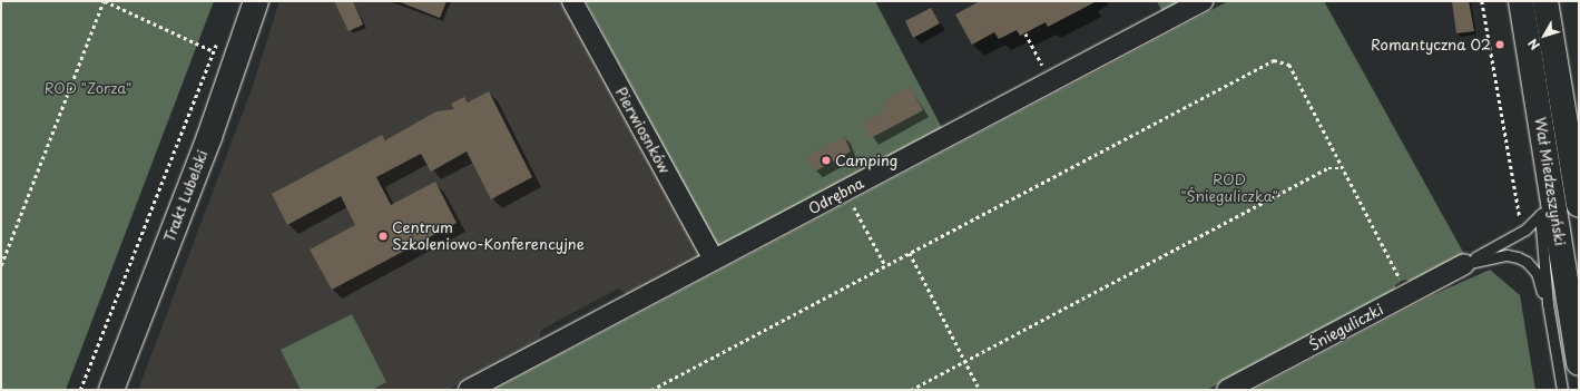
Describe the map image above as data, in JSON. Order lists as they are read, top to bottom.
{
  "streets": {
    "main road": ["Wał Miedzeszyński", "Trakt Lubelski"],
    "street": ["Pierwiosnków", "Odrębna", "Śnieguliczki"]
  },
  "crossings": [
    ["Pierwiosnków", "Odrębna"]
  ],
  "parks": ["ROD \"Zorza\"", "ROD \"Śnieguliczka\""],
  "places": ["Romantyczna 02", "Camping", "Centrum Szkoleniowo-Konferencyjne"],
  "north": "bottom left"
}
